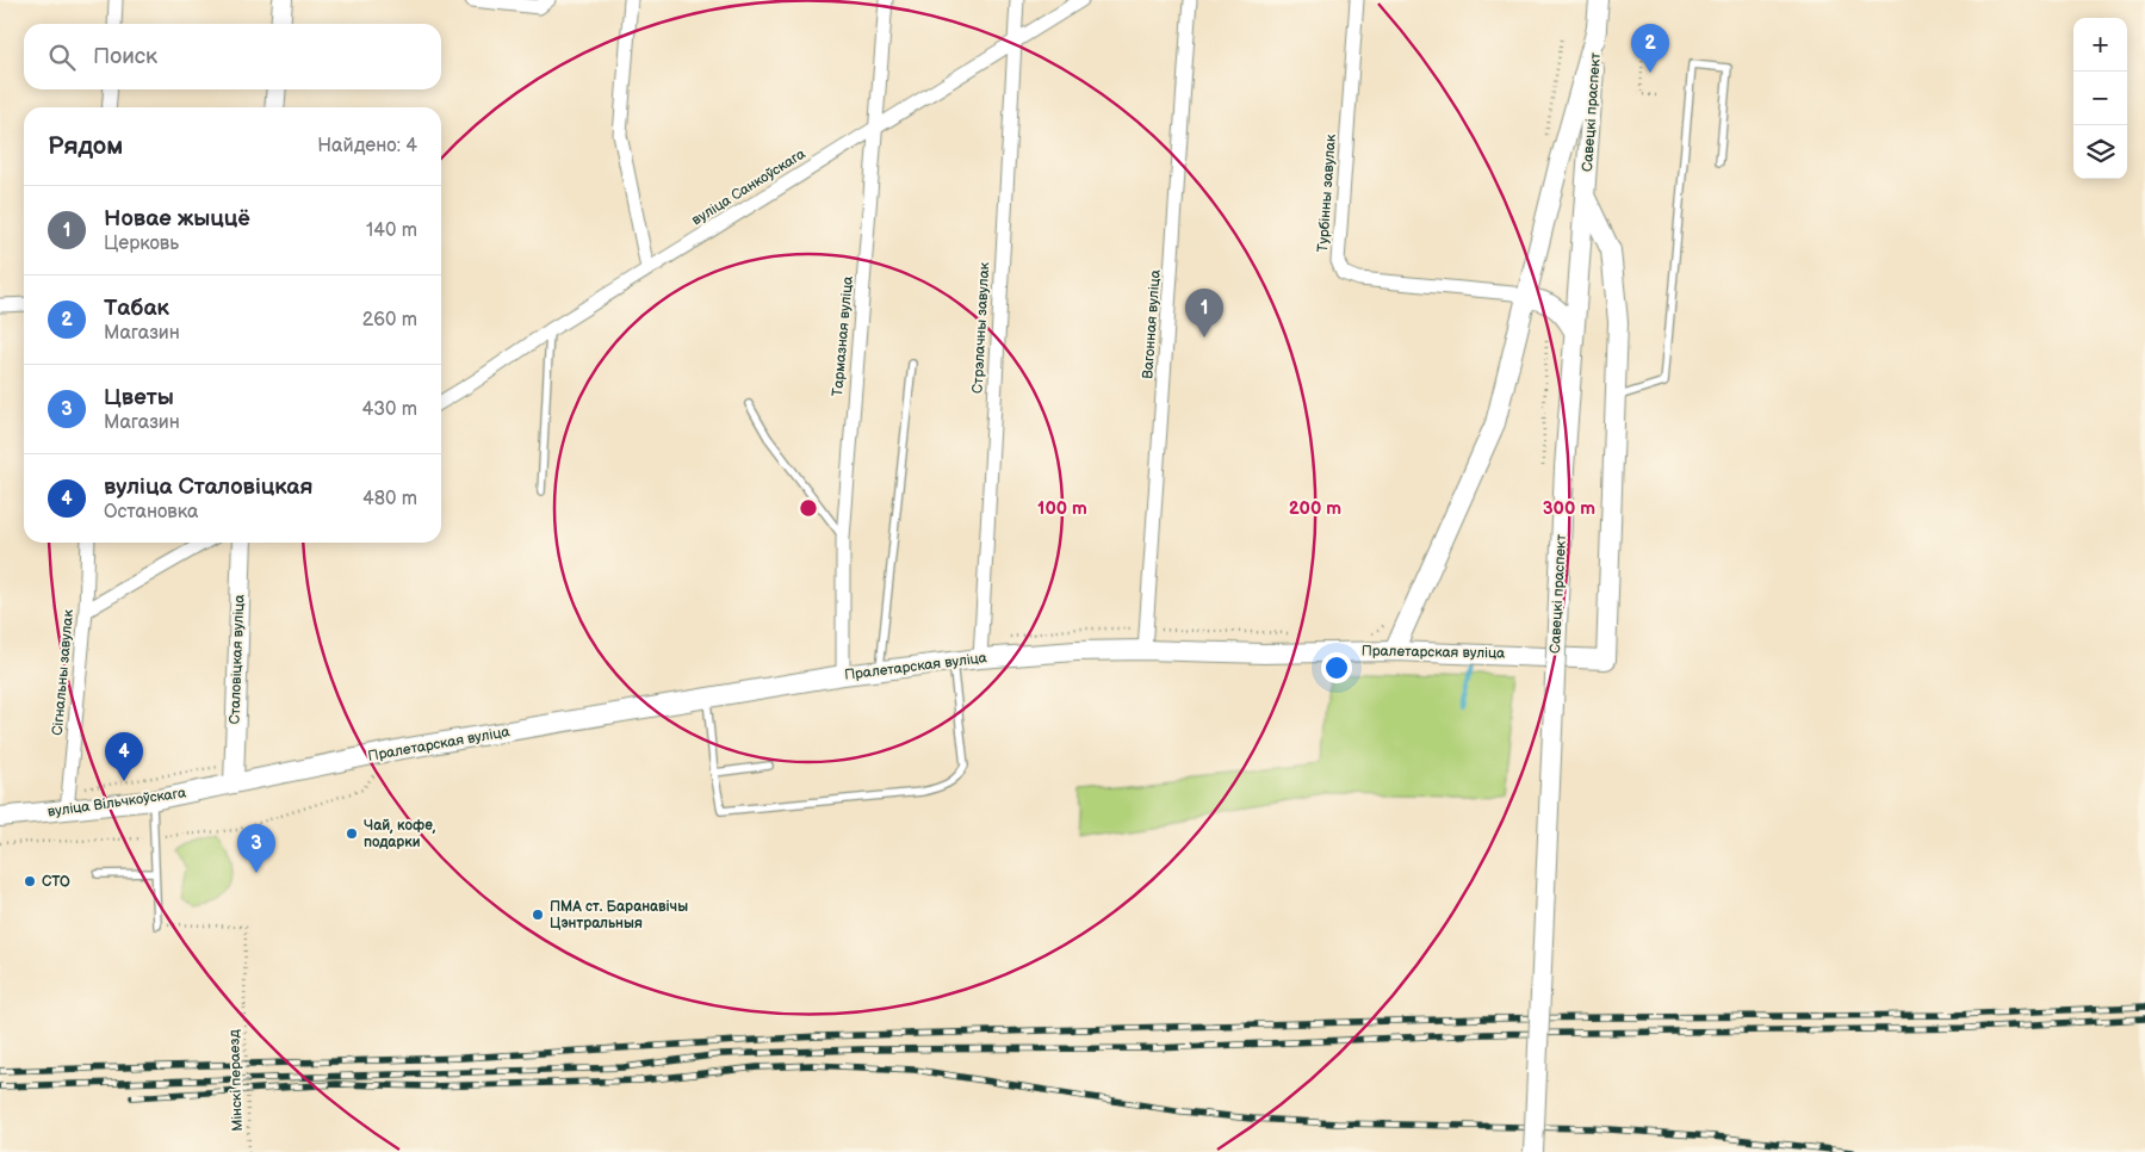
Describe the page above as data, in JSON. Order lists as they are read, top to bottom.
{
  "streets": {
    "main road": [
      "Савецкі праспект",
      "Пралетарская вуліца",
      "Сталовіцкая вуліца",
      "вуліца Вільчкоўскага"
    ],
    "street": [
      "вуліца Санкоўскага",
      "Турбінны завулак",
      "Вагонная вуліца",
      "Стрэлачны завулак",
      "Тармазная вуліца",
      "Сігнальны завулак"
    ],
    "path": ["Мінскі пераезд"]
  },
  "crossings": [
    ["вуліца Санкоўскага", "Стрэлачны завулак"],
    ["вуліца Санкоўскага", "Тармазная вуліца"],
    ["Вагонная вуліца", "Пралетарская вуліца"],
    ["Стрэлачны завулак", "Пралетарская вуліца"],
    ["Тармазная вуліца", "Пралетарская вуліца"],
    ["Пралетарская вуліца", "Сталовіцкая вуліца"],
    ["Пралетарская вуліца", "вуліца Вільчкоўскага"],
    ["Сталовіцкая вуліца", "вуліца Вільчкоўскага"],
    ["Сігнальны завулак", "вуліца Вільчкоўскага"]
  ],
  "places": ["Чай, кофе, подарки", "СТО", "ПМА ст. Баранавічы Цэнтральныя"],
  "page": {
    "map_buttons": ["+", "−"],
    "pins": [
      "2",
      "1",
      "4",
      "3"
    ],
    "search": "Поиск",
    "heading": ["Рядом", "Найдено: 4"],
    "list": [
      {
        "mark": "1",
        "name": "Новае жыццё",
        "note": "Церковь",
        "value": "140 m"
      },
      {
        "mark": "2",
        "name": "Табак",
        "note": "Магазин",
        "value": "260 m"
      },
      {
        "mark": "3",
        "name": "Цветы",
        "note": "Магазин",
        "value": "430 m"
      },
      {
        "mark": "4",
        "name": "вуліца Сталовіцкая",
        "note": "Остановка",
        "value": "480 m"
      }
    ]
  },
  "rings": ["100 m", "200 m", "300 m"]
}
